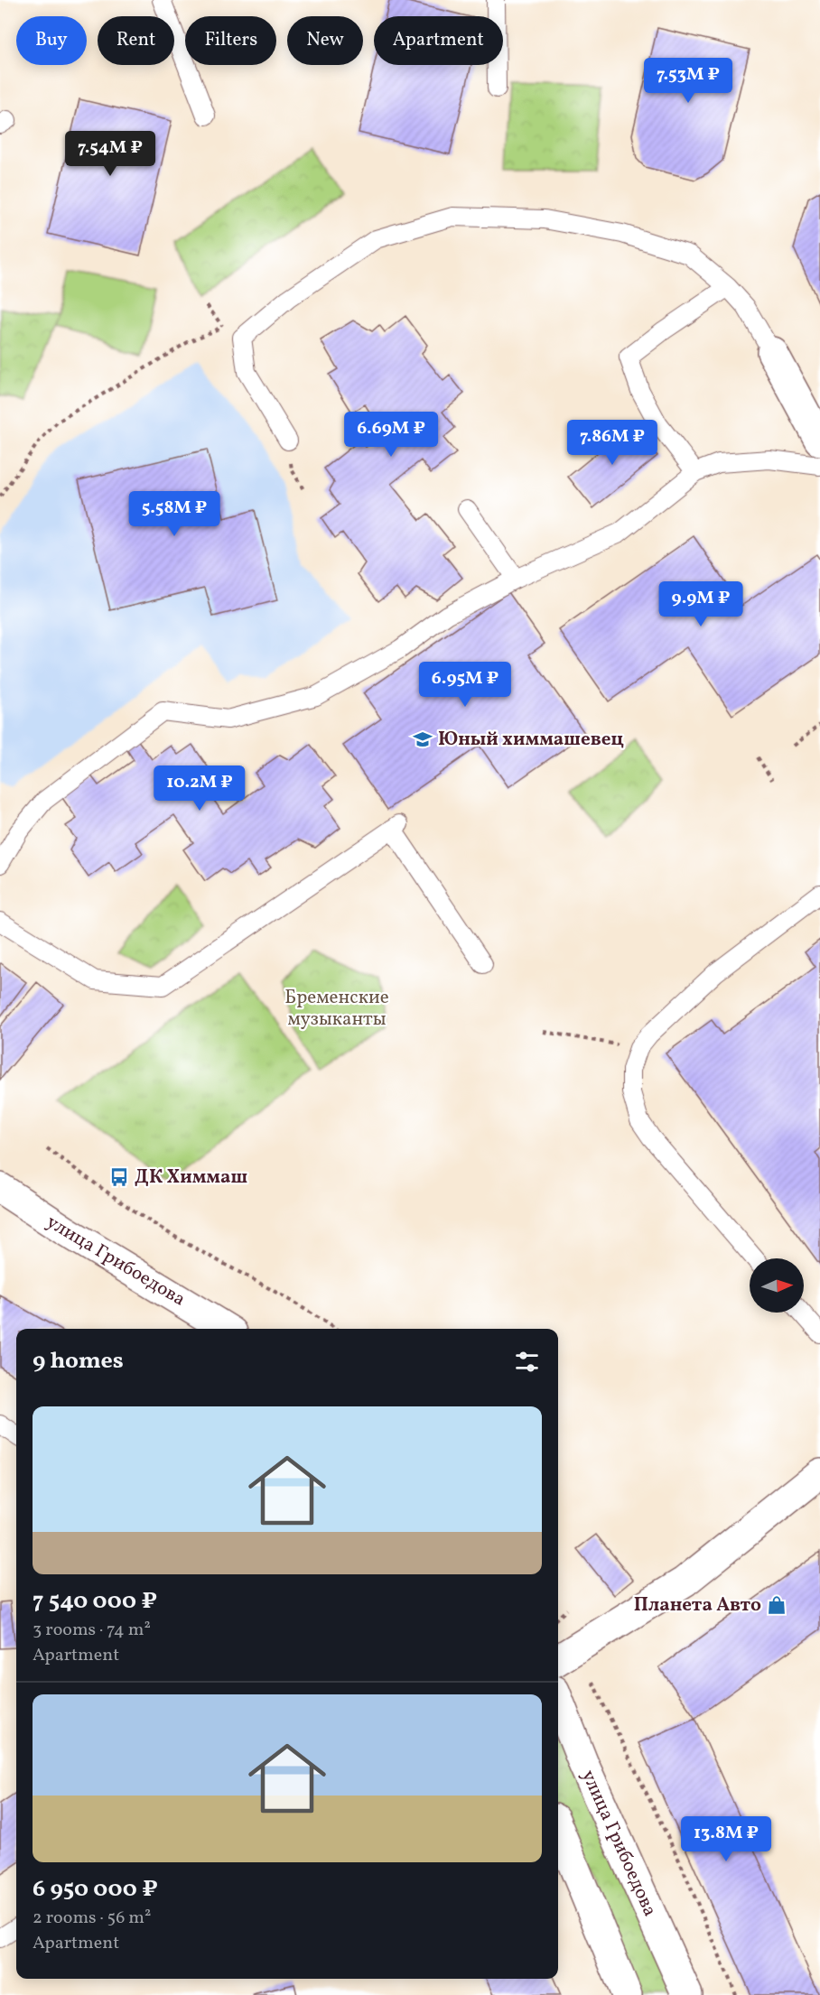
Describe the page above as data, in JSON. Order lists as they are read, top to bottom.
{
  "streets": {
    "main road": ["улица Грибоедова"]
  },
  "parks": ["Бременские музыканты"],
  "places": {
    "school or university": ["Юный химмашевец"],
    "bus stop": ["ДК Химмаш"],
    "shop": ["Планета Авто"]
  },
  "north": "right",
  "page": {
    "chip": [
      "Buy",
      "Rent",
      "Filters",
      "New",
      "Apartment"
    ],
    "price": [
      "7.53M ₽",
      "7.54M ₽",
      "6.69M ₽",
      "7.86M ₽",
      "5.58M ₽",
      "9.9M ₽",
      "6.95M ₽",
      "10.2M ₽",
      "13.8M ₽"
    ],
    "heading": "9 homes",
    "list": [
      {
        "name": "7 540 000 ₽",
        "note": "3 rooms · 74 m² · Apartment"
      },
      {
        "name": "6 950 000 ₽",
        "note": "2 rooms · 56 m² · Apartment"
      }
    ]
  }
}
